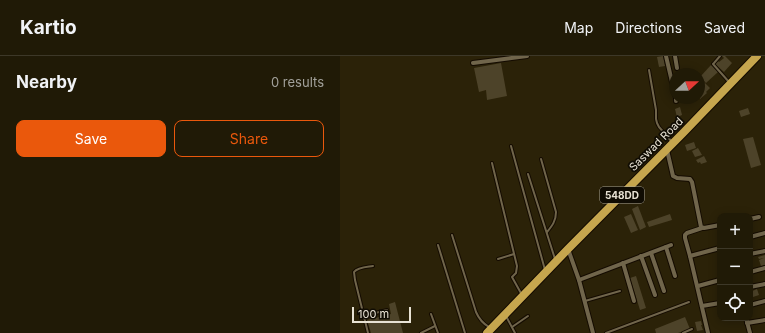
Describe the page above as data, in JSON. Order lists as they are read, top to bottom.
{
  "streets": {
    "highway": ["Saswad Road", "548DD"]
  },
  "scale_bar": "100 m",
  "north": "right",
  "page": {
    "header": "Kartio",
    "nav": ["Map", "Directions", "Saved"],
    "heading": ["Nearby", "0 results"],
    "buttons": ["Save", "Share"],
    "map_buttons": ["+", "−"],
    "scale": "100 m"
  }
}
